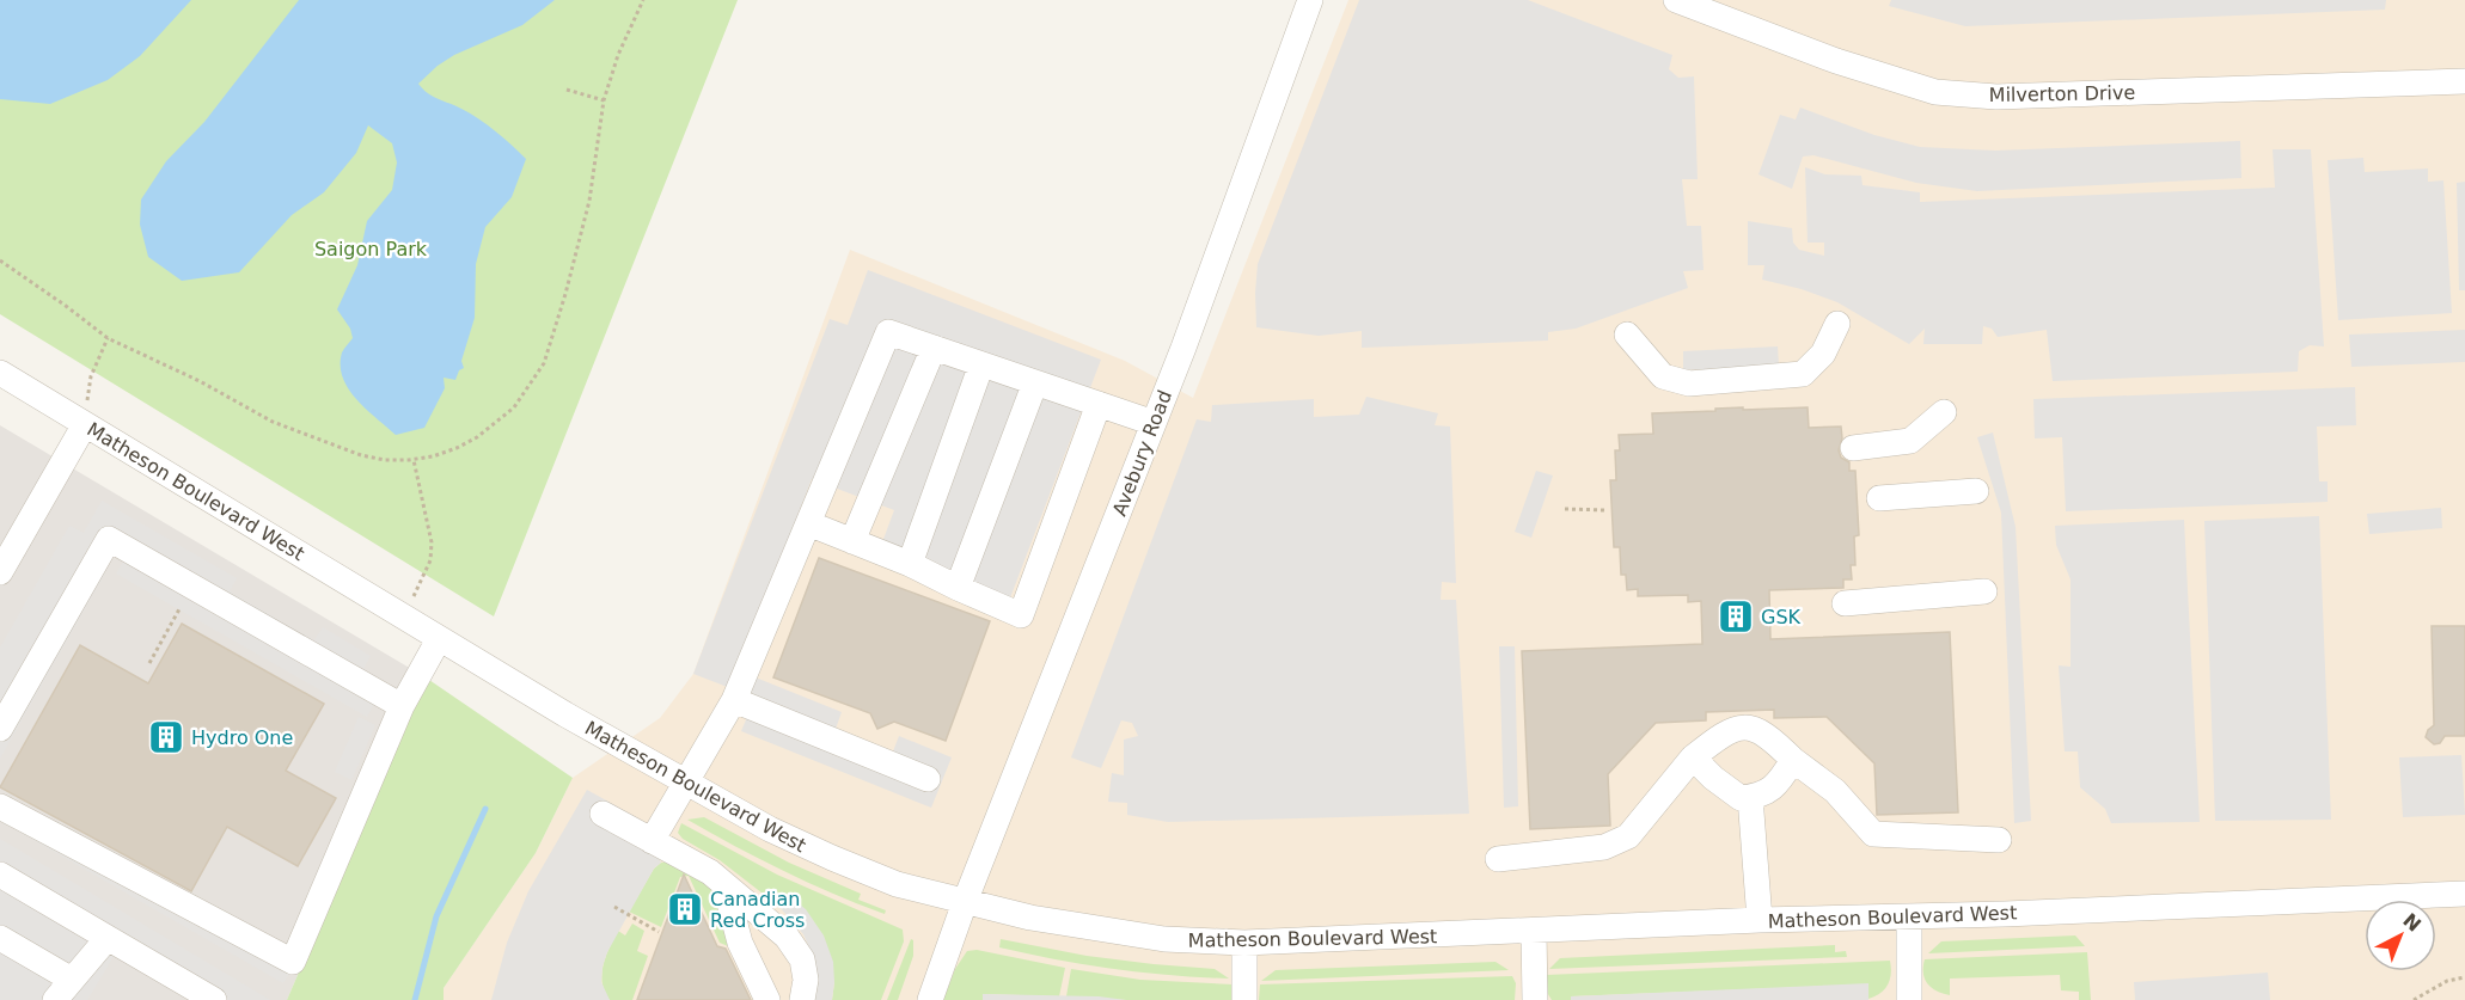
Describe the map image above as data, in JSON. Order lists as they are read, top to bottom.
{
  "streets": {
    "street": ["Milverton Drive", "Avebury Road", "Matheson Boulevard West"]
  },
  "crossings": [
    ["Avebury Road", "Matheson Boulevard West"]
  ],
  "parks": ["Saigon Park"],
  "places": {
    "building": ["GSK", "Hydro One", "Canadian Red Cross"]
  },
  "north": "top right"
}
